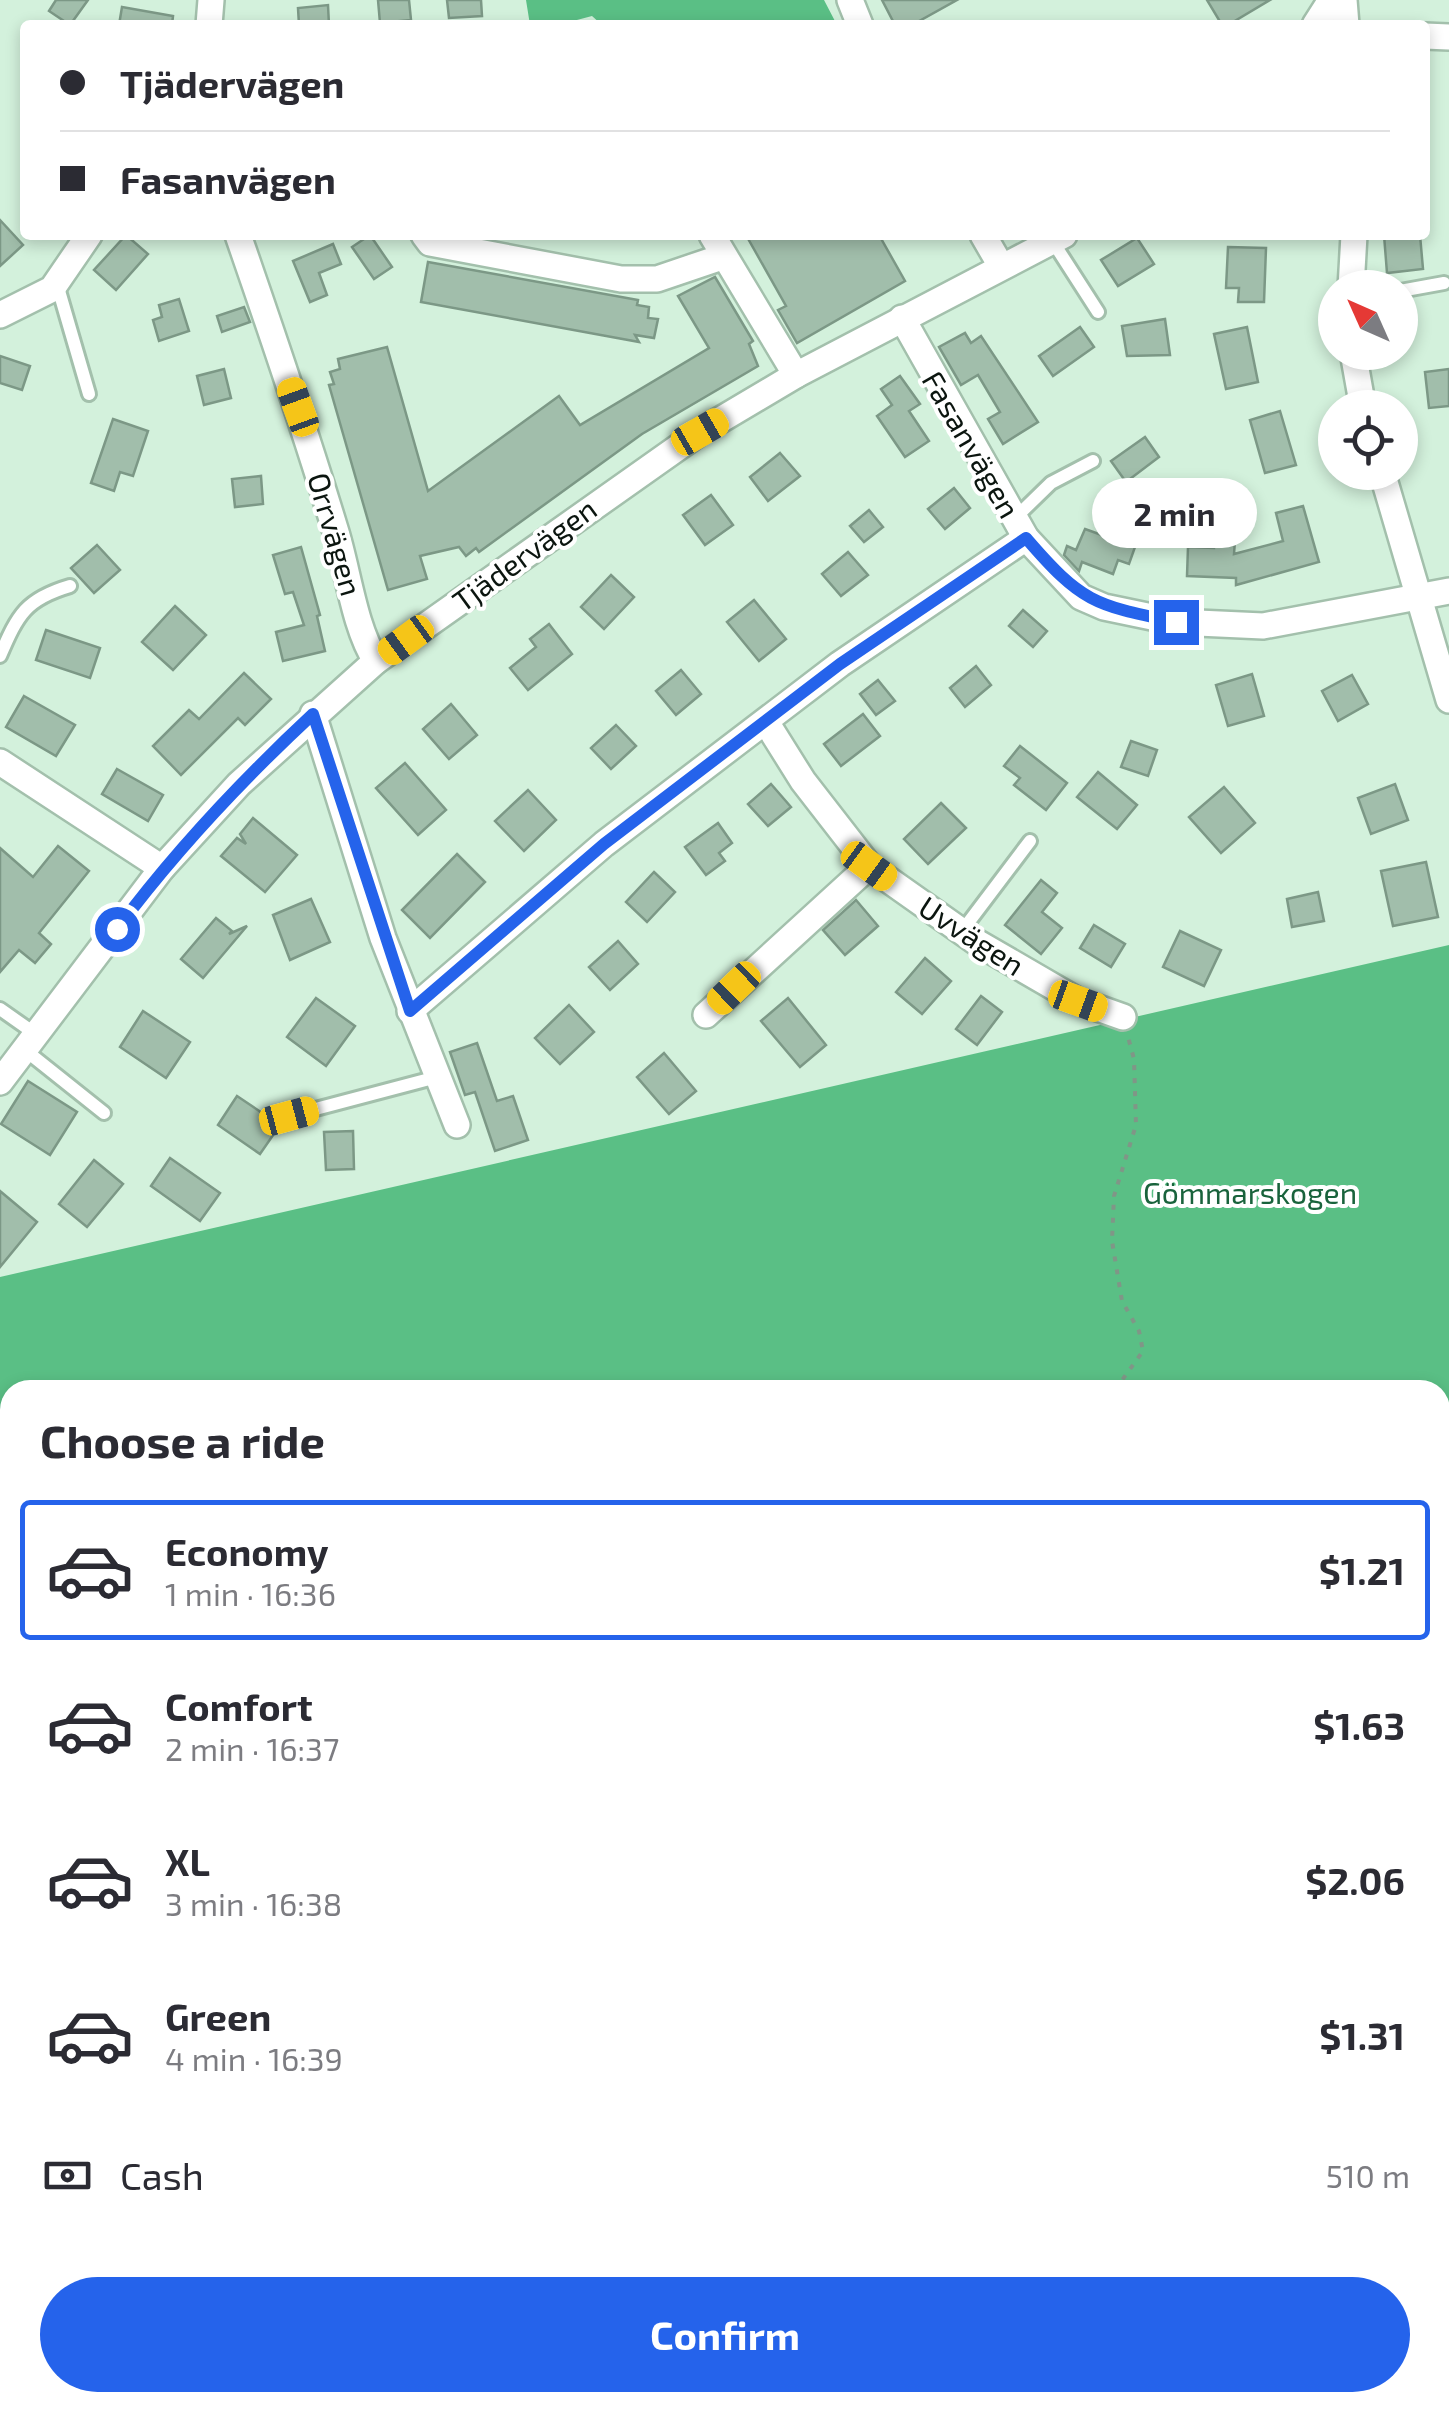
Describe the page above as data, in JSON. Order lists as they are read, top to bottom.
{
  "streets": {
    "street": [
      "Fasanvägen",
      "Orrvägen",
      "Tjädervägen",
      "Uvvägen"
    ]
  },
  "crossings": [
    ["Fasanvägen", "Tjädervägen"],
    ["Orrvägen", "Tjädervägen"]
  ],
  "parks": ["Gömmarskogen"],
  "north": "top left",
  "page": {
    "banner": ["Tjädervägen", "Fasanvägen"],
    "bubble": "2 min",
    "heading": "Choose a ride",
    "list": [
      {
        "name": "Economy",
        "note": "1 min · 16:36",
        "value": "$1.21"
      },
      {
        "name": "Comfort",
        "note": "2 min · 16:37",
        "value": "$1.63"
      },
      {
        "name": "XL",
        "note": "3 min · 16:38",
        "value": "$2.06"
      },
      {
        "name": "Green",
        "note": "4 min · 16:39",
        "value": "$1.31"
      }
    ],
    "pay": ["Cash", "510 m"],
    "buttons": "Confirm"
  }
}
